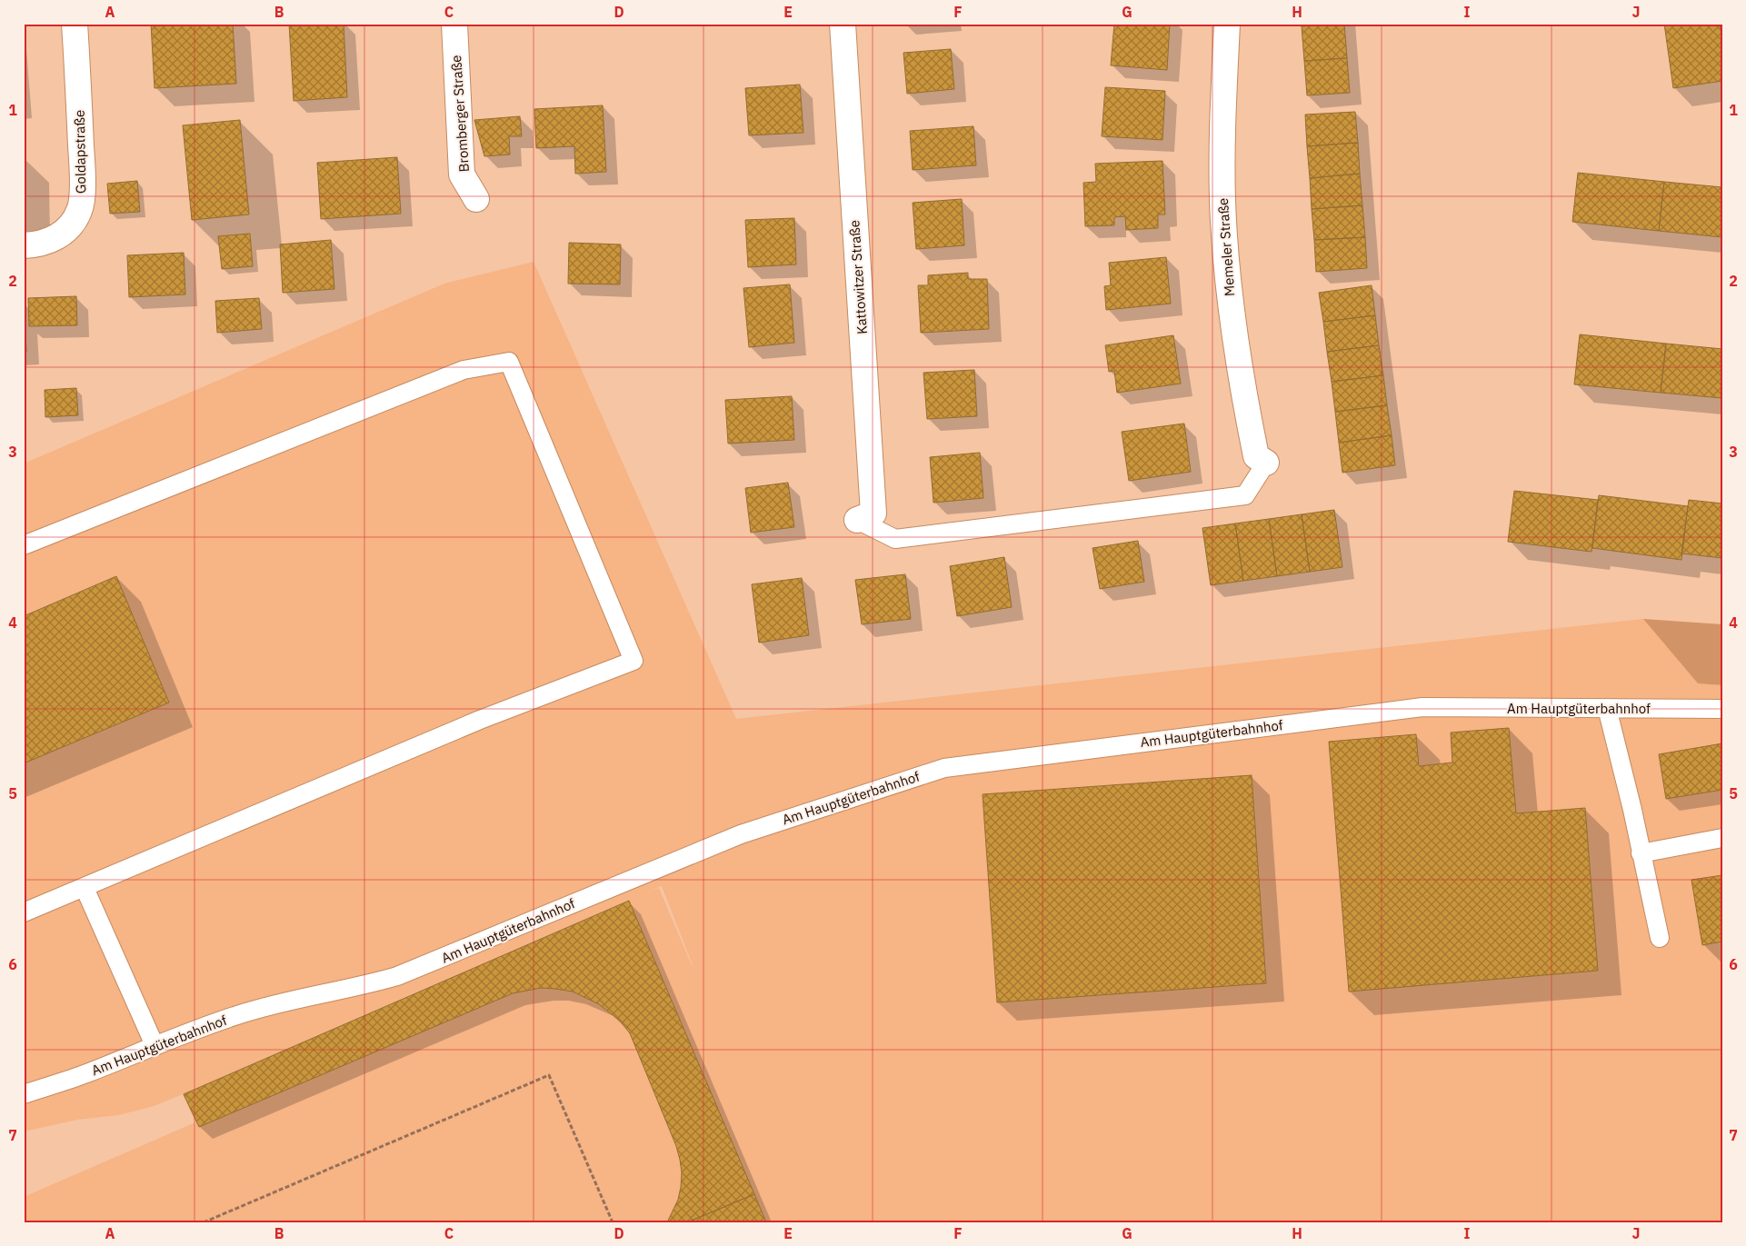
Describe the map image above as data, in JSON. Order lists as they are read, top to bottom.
{
  "streets": {
    "street": [
      "Bromberger Straße",
      "Goldapstraße",
      "Memeler Straße",
      "Kattowitzer Straße"
    ],
    "lane": ["Am Hauptgüterbahnhof"]
  },
  "grid": {
    "columns": [
      "A",
      "B",
      "C",
      "D",
      "E",
      "F",
      "G",
      "H",
      "I",
      "J"
    ],
    "rows": [
      "1",
      "2",
      "3",
      "4",
      "5",
      "6",
      "7"
    ]
  }
}
